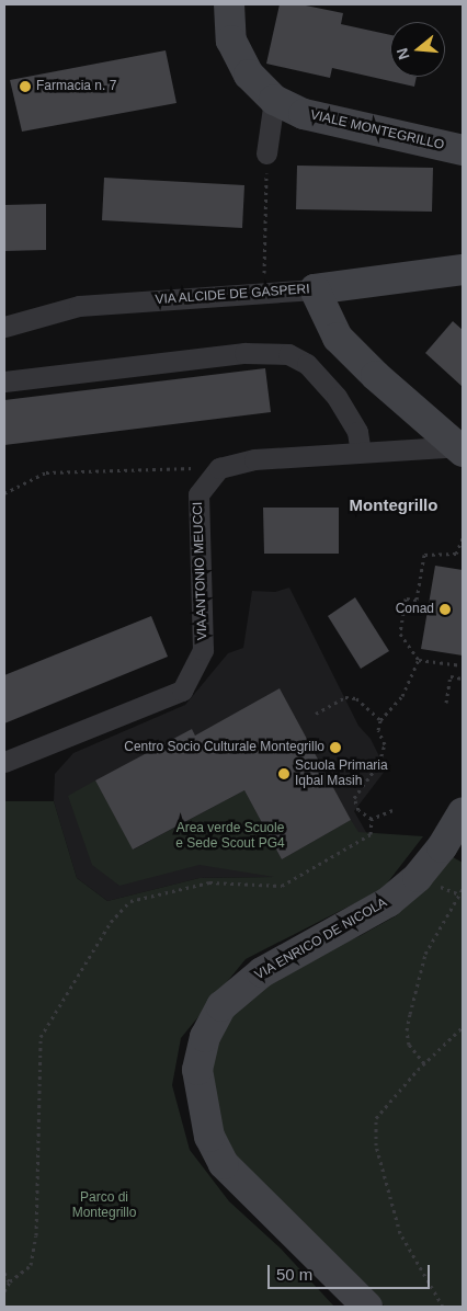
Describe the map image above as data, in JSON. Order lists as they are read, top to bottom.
{
  "streets": {
    "street": [
      "VIALE MONTEGRILLO",
      "VIA ALCIDE DE GASPERI",
      "VIA ANTONIO MEUCCI",
      "VIA ENRICO DE NICOLA"
    ]
  },
  "districts": ["Montegrillo"],
  "parks": ["Area verde Scuole e Sede Scout PG4", "Parco di Montegrillo"],
  "places": [
    "Farmacia n. 7",
    "Conad",
    "Centro Socio Culturale Montegrillo",
    "Scuola Primaria Iqbal Masih"
  ],
  "scale_bar": "50 m",
  "north": "left"
}
